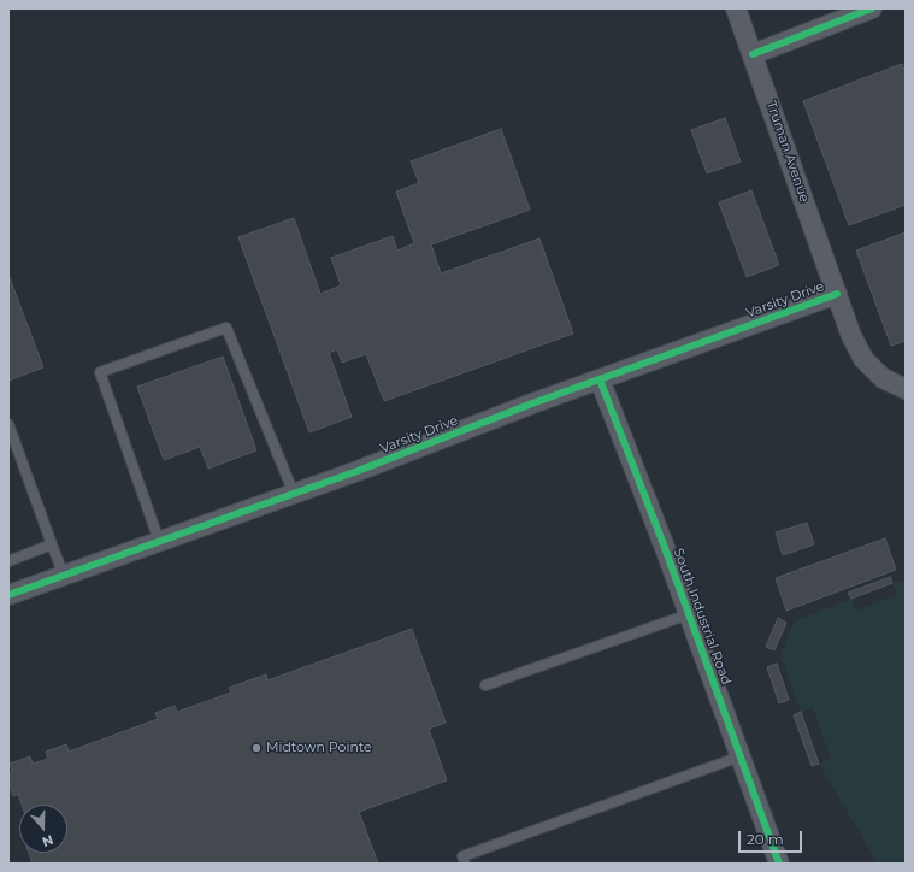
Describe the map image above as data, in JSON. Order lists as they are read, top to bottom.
{
  "streets": {
    "street": ["Truman Avenue", "Varsity Drive", "South Industrial Road"]
  },
  "crossings": [
    ["Truman Avenue", "Varsity Drive"],
    ["Varsity Drive", "South Industrial Road"]
  ],
  "places": ["Midtown Pointe"],
  "scale_bar": "20 m",
  "north": "bottom"
}
